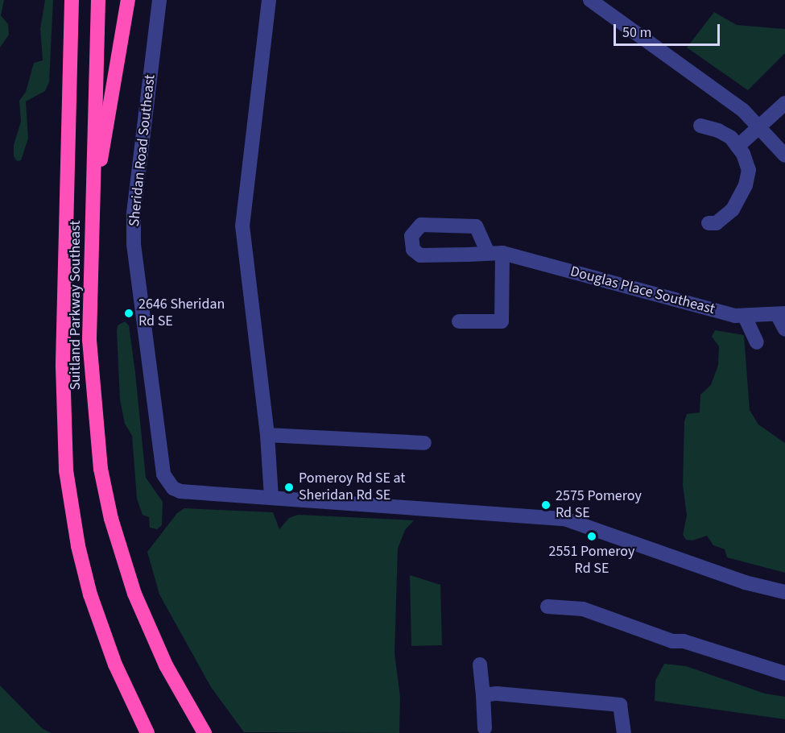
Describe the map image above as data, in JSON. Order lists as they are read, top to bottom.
{
  "streets": {
    "highway": ["Suitland Parkway Southeast"],
    "street": ["Sheridan Road Southeast", "Douglas Place Southeast"]
  },
  "places": [
    "2646 Sheridan Rd SE",
    "Pomeroy Rd SE at Sheridan Rd SE",
    "2575 Pomeroy Rd SE",
    "2551 Pomeroy Rd SE"
  ],
  "scale_bar": "50 m"
}
